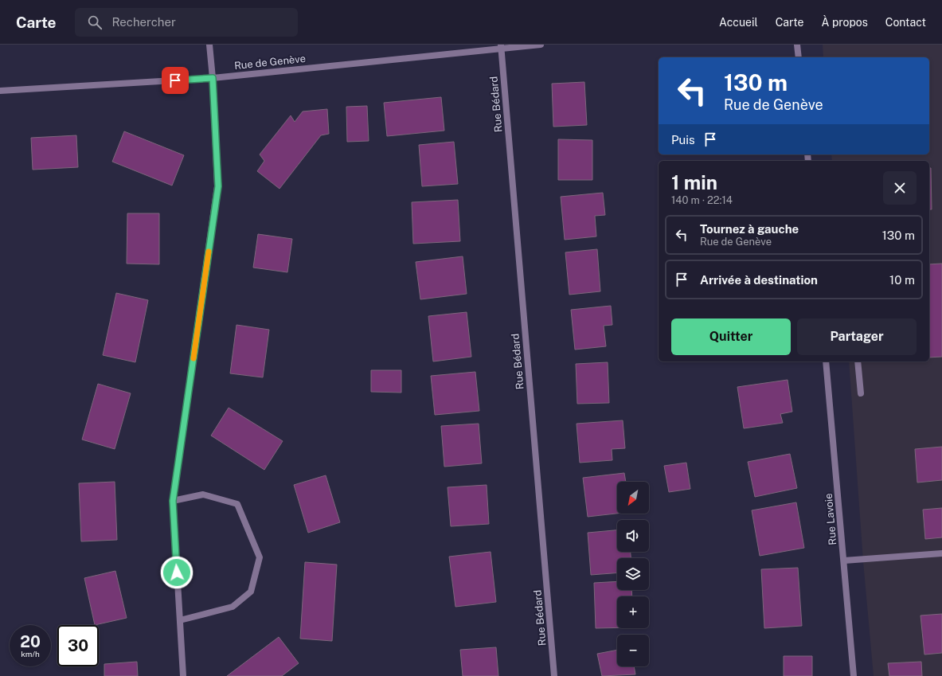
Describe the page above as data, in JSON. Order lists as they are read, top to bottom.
{
  "streets": {
    "street": ["Rue de Genève", "Rue Bédard", "Rue Lavoie"]
  },
  "crossings": [
    ["Rue de Genève", "Rue Bédard"]
  ],
  "north": "bottom left",
  "page": {
    "header": "Carte",
    "search": "Rechercher",
    "nav": [
      "Accueil",
      "Carte",
      "À propos",
      "Contact"
    ],
    "turn": ["130 m", "Rue de Genève"],
    "then": "Puis",
    "heading": ["1 min", "140 m · 22:14"],
    "list": [
      {
        "name": "Tournez à gauche",
        "note": "Rue de Genève",
        "value": "130 m"
      },
      {
        "name": "Arrivée à destination",
        "value": "10 m"
      }
    ],
    "buttons": ["Quitter", "Partager"],
    "map_buttons": ["+", "−"],
    "speed": "20 km/h",
    "limit": "30"
  }
}
